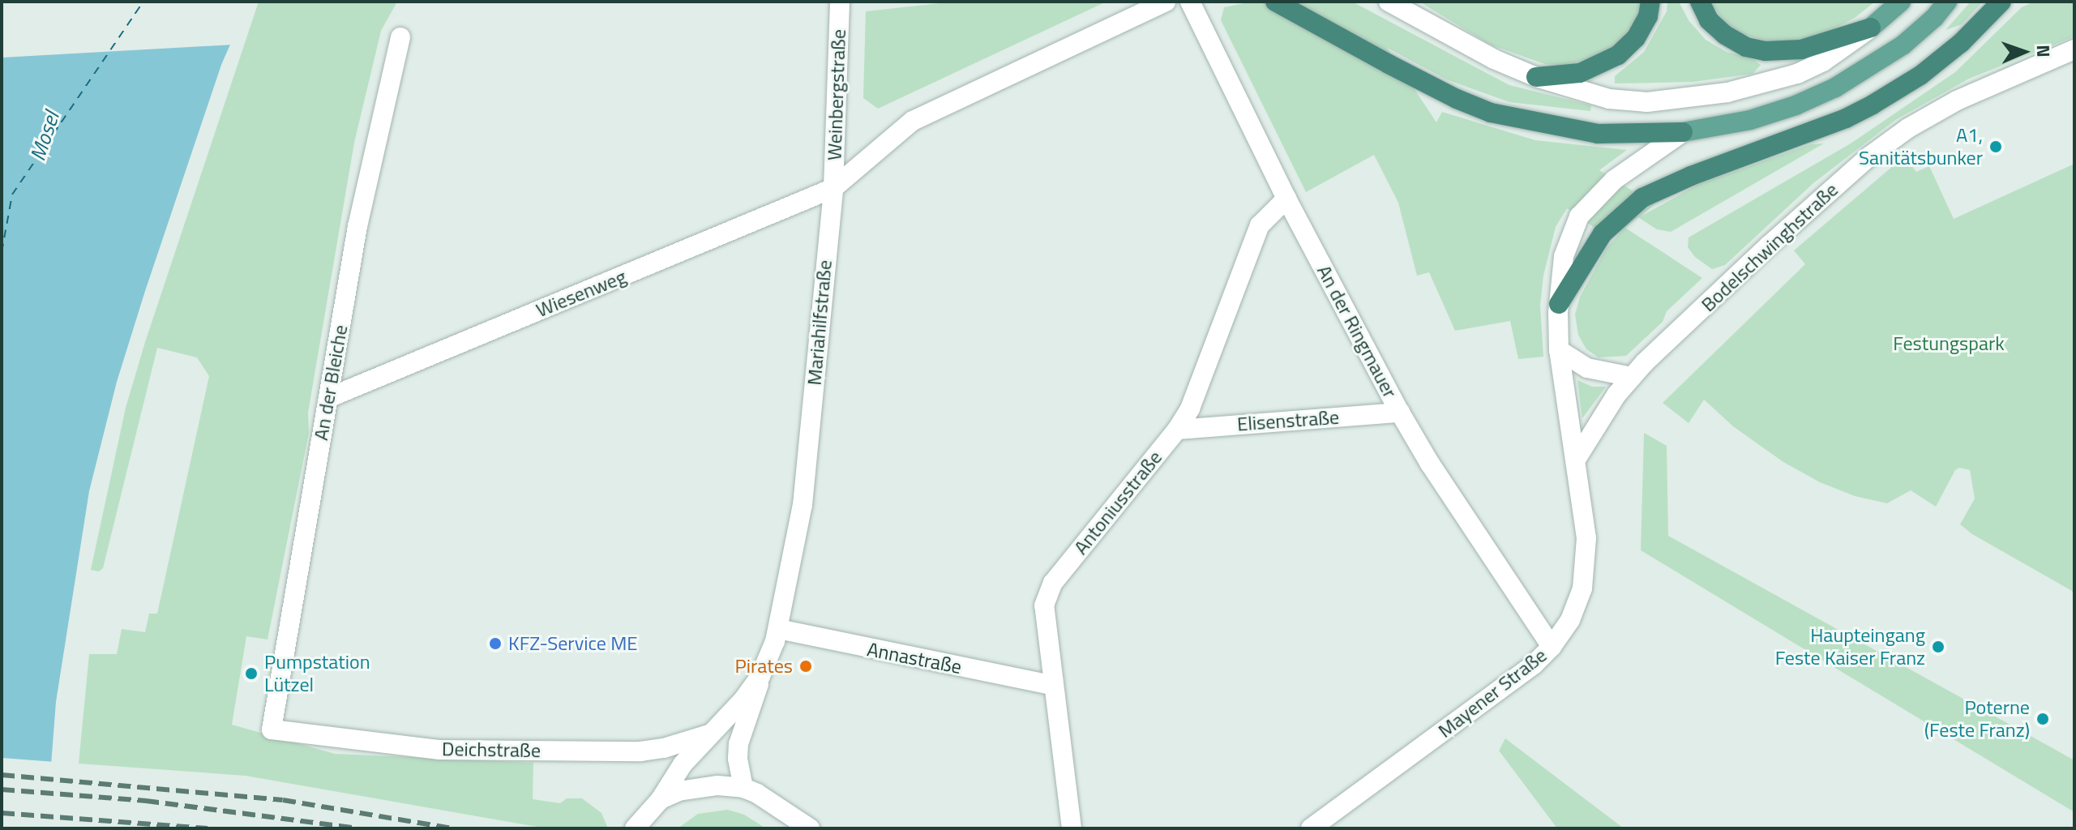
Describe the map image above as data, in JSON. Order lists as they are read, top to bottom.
{
  "streets": {
    "main road": ["Mayener Straße"],
    "street": [
      "Weinbergstraße",
      "Bodelschwinghstraße",
      "Wiesenweg",
      "Mariahilfstraße",
      "An der Ringmauer",
      "An der Bleiche",
      "Elisenstraße",
      "Antoniusstraße",
      "Annastraße",
      "Deichstraße"
    ]
  },
  "crossings": [
    ["Weinbergstraße", "Wiesenweg"],
    ["Weinbergstraße", "Mariahilfstraße"],
    ["Bodelschwinghstraße", "Mayener Straße"],
    ["Wiesenweg", "Mariahilfstraße"],
    ["Wiesenweg", "An der Bleiche"],
    ["Mariahilfstraße", "Annastraße"],
    ["Mariahilfstraße", "Deichstraße"],
    ["An der Ringmauer", "Elisenstraße"],
    ["An der Ringmauer", "Antoniusstraße"],
    ["An der Ringmauer", "Mayener Straße"],
    ["An der Bleiche", "Deichstraße"],
    ["Elisenstraße", "Antoniusstraße"],
    ["Antoniusstraße", "Annastraße"]
  ],
  "water": ["Mosel"],
  "parks": ["Festungspark"],
  "places": [
    "A1, Sanitätsbunker",
    "KFZ-Service ME",
    "Haupteingang Feste Kaiser Franz",
    "Pirates",
    "Pumpstation Lützel",
    "Poterne (Feste Franz)"
  ],
  "north": "right"
}
